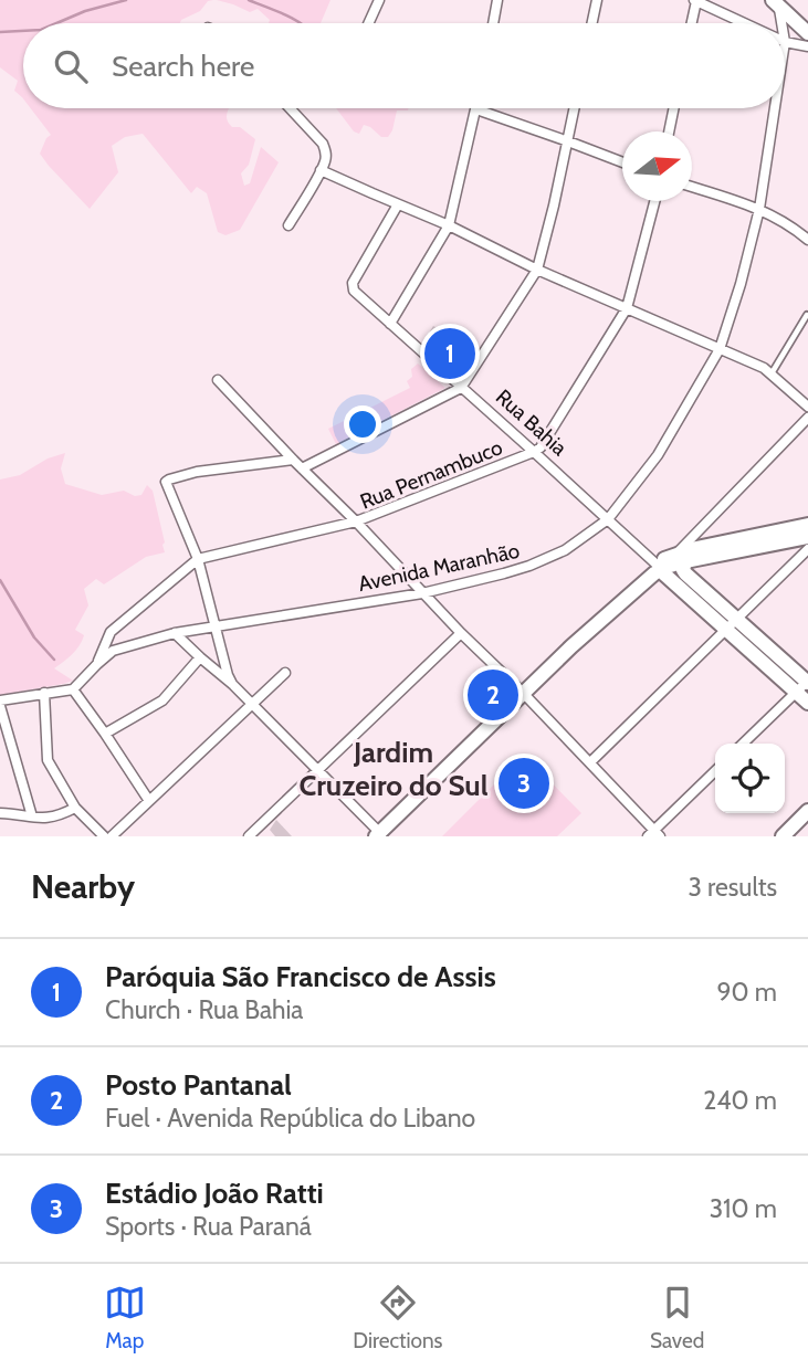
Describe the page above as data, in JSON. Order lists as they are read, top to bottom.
{
  "streets": {
    "main road": ["Rua Bahia"],
    "street": ["Rua Pernambuco", "Avenida Maranhão"]
  },
  "crossings": [
    ["Rua Bahia", "Rua Pernambuco"],
    ["Rua Bahia", "Avenida Maranhão"],
    ["Rua Pernambuco", "Avenida Maranhão"]
  ],
  "districts": ["Jardim Cruzeiro do Sul"],
  "north": "right",
  "page": {
    "search": "Search here",
    "pins": ["1", "2", "3"],
    "heading": ["Nearby", "3 results"],
    "list": [
      {
        "mark": "1",
        "name": "Paróquia São Francisco de Assis",
        "note": "Church · Rua Bahia",
        "value": "90 m"
      },
      {
        "mark": "2",
        "name": "Posto Pantanal",
        "note": "Fuel · Avenida República do Libano",
        "value": "240 m"
      },
      {
        "mark": "3",
        "name": "Estádio João Ratti",
        "note": "Sports · Rua Paraná",
        "value": "310 m"
      }
    ],
    "nav": ["Map", "Directions", "Saved"]
  }
}
